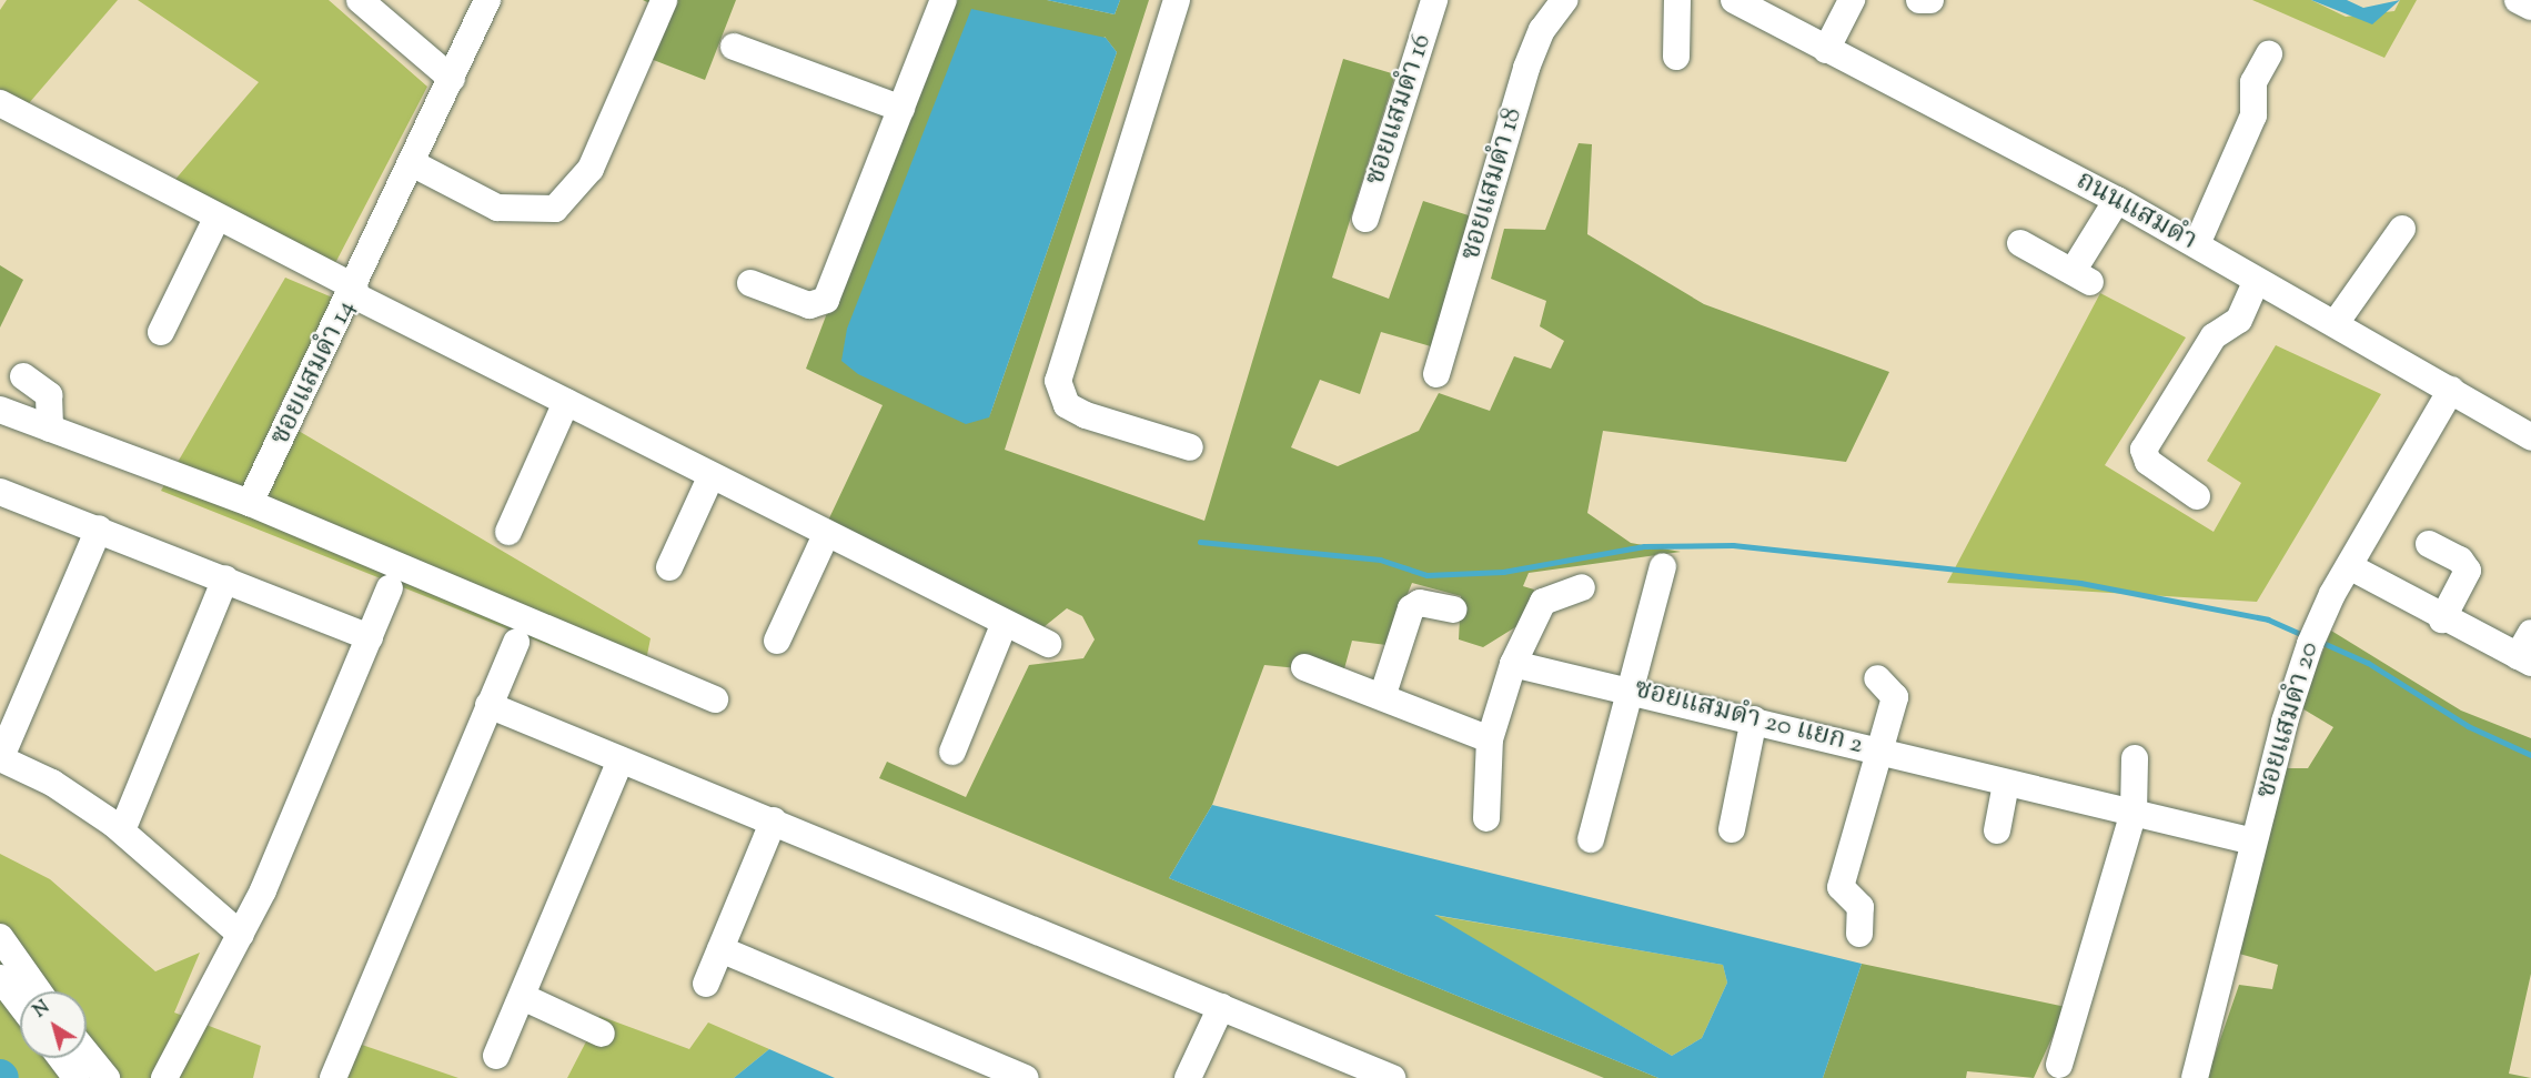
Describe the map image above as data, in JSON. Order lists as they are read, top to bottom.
{
  "streets": {
    "street": [
      "ซอยแสมดำ 16",
      "ซอยแสมดำ 18",
      "ถนนแสมดำ",
      "ซอยแสมดำ 14",
      "ซอยแสมดำ 20 แยก 2",
      "ซอยแสมดำ 20"
    ]
  },
  "crossings": [
    ["ถนนแสมดำ", "ซอยแสมดำ 20"],
    ["ซอยแสมดำ 20 แยก 2", "ซอยแสมดำ 20"]
  ],
  "north": "top left"
}
